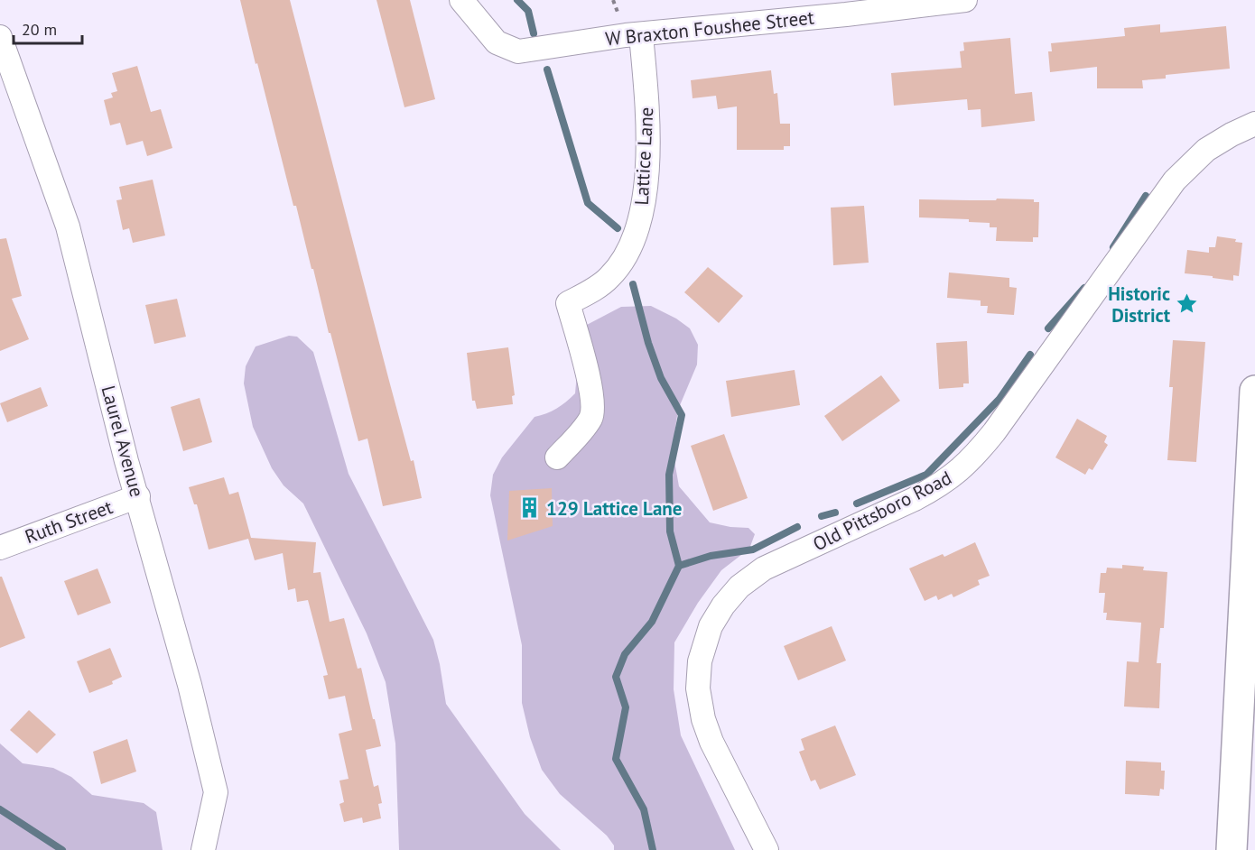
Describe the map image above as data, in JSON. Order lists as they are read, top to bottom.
{
  "streets": {
    "street": [
      "W Braxton Foushee Street",
      "Lattice Lane",
      "Laurel Avenue",
      "Old Pittsboro Road",
      "Ruth Street"
    ]
  },
  "crossings": [
    ["W Braxton Foushee Street", "Lattice Lane"],
    ["Laurel Avenue", "Ruth Street"]
  ],
  "places": {
    "place": ["Historic District"],
    "building": ["129 Lattice Lane"]
  },
  "scale_bar": "20 m"
}
